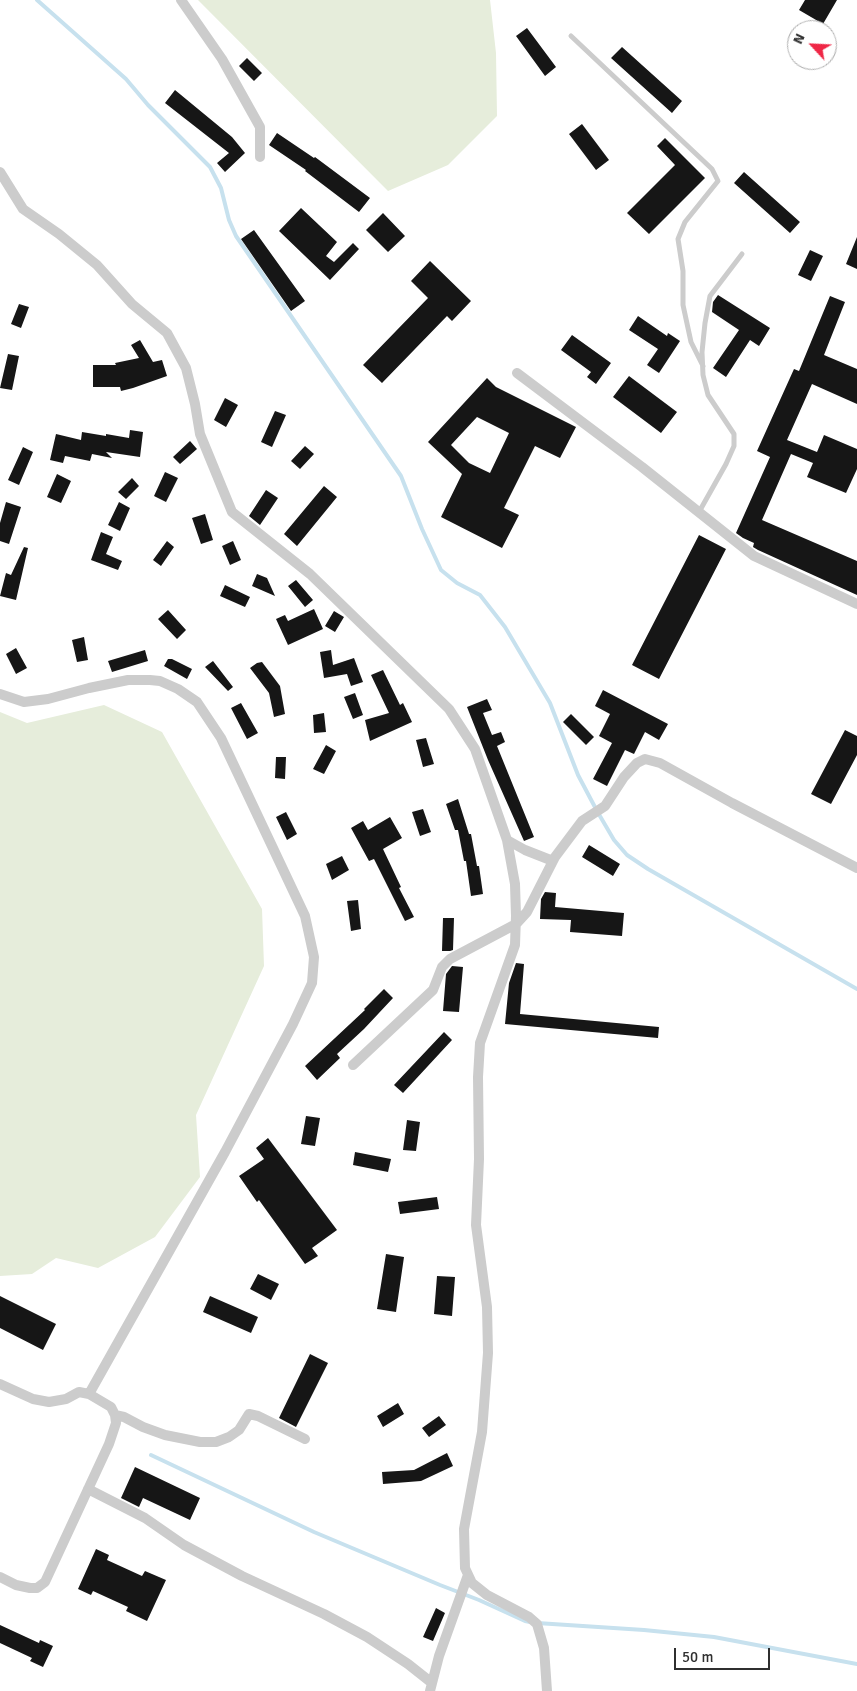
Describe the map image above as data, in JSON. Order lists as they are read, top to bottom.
{
  "scale_bar": "50 m",
  "north": "top left"
}
